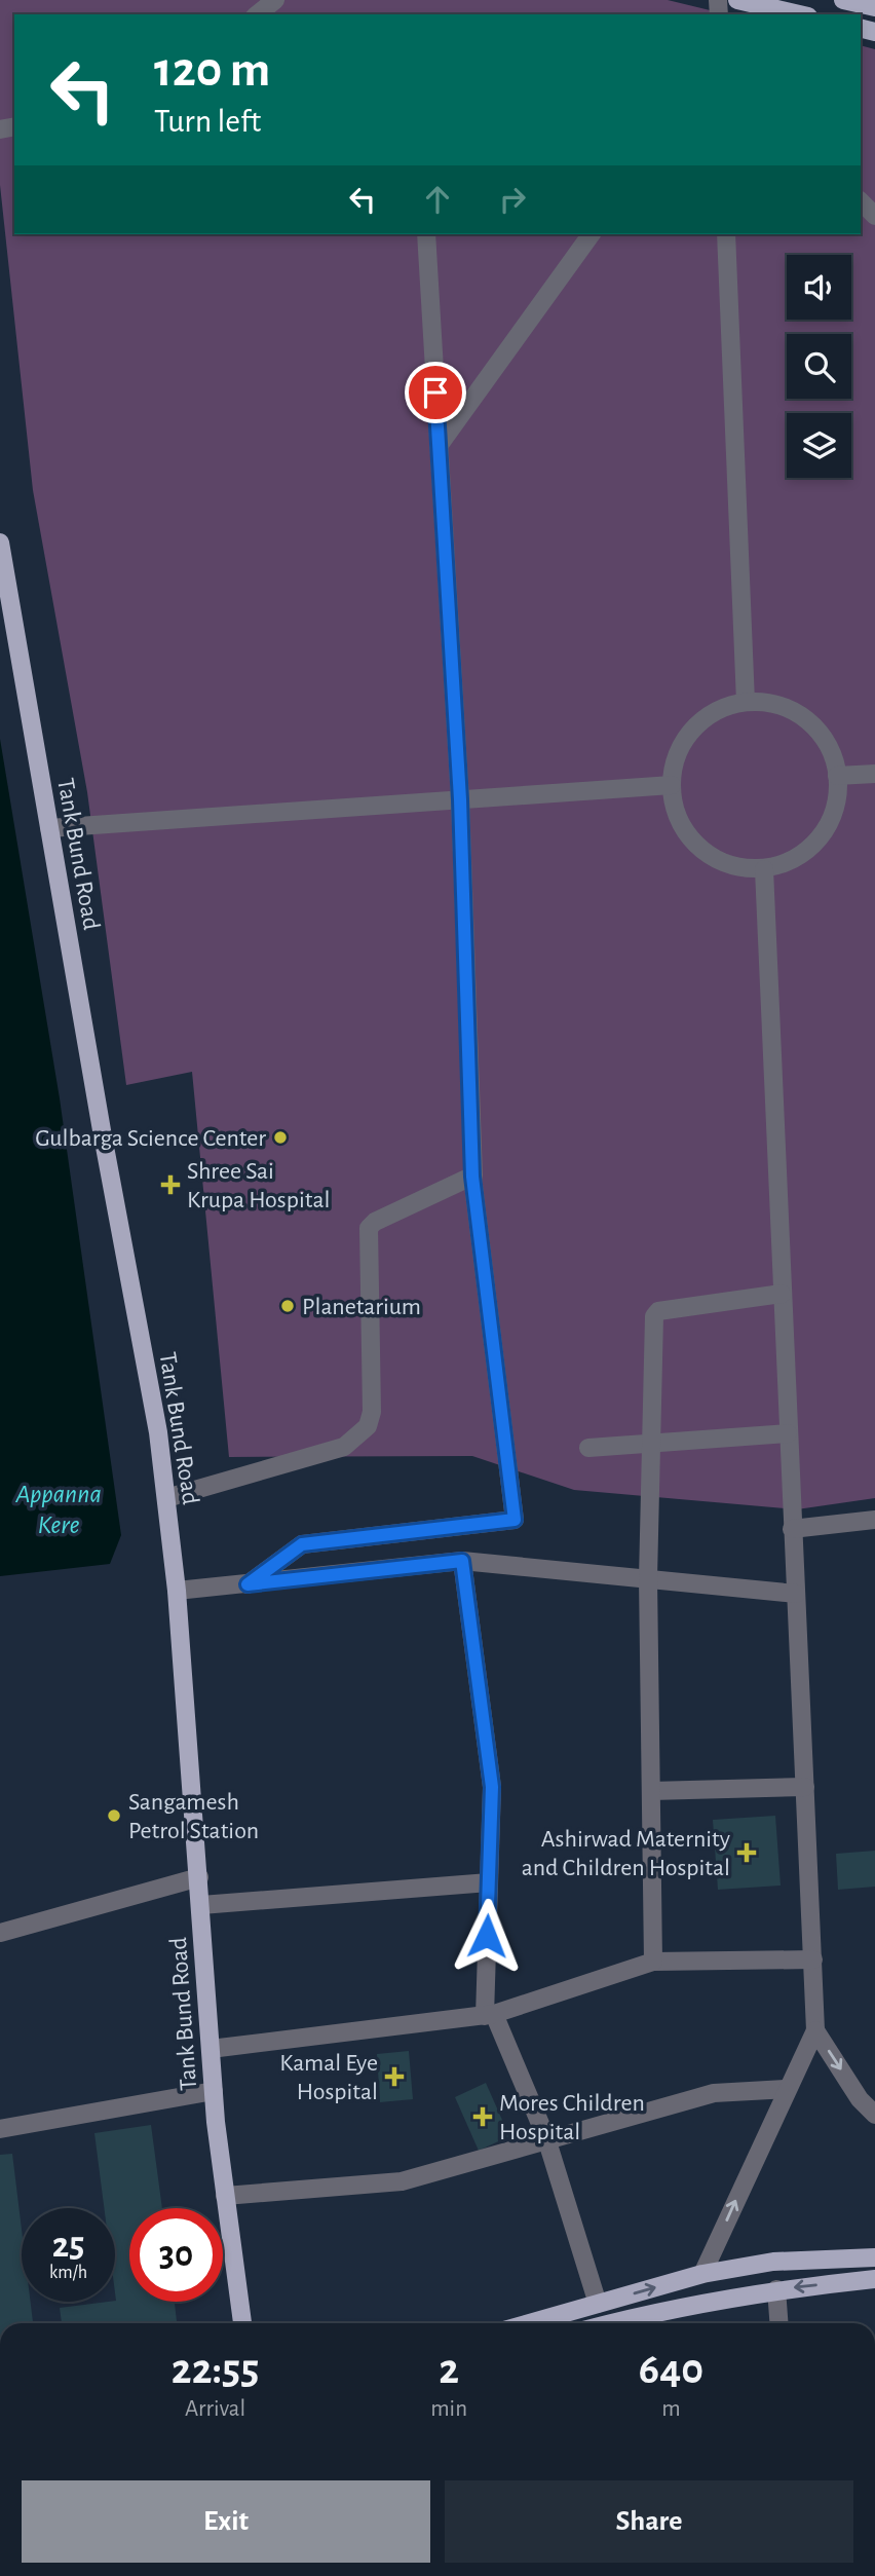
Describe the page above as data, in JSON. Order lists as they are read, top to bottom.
{
  "streets": {
    "main road": ["Tank Bund Road"]
  },
  "water": ["Appanna Kere"],
  "places": {
    "other": ["Gulbarga Science Center", "Planetarium", "Sangamesh Petrol Station"],
    "health": [
      "Shree Sai Krupa Hospital",
      "Ashirwad Maternity and Children Hospital",
      "Kamal Eye Hospital",
      "Mores Children Hospital"
    ]
  },
  "page": {
    "turn": ["120 m", "Turn left"],
    "speed": "25 km/h",
    "limit": "30",
    "eta": [
      "22:55",
      "Arrival",
      "2",
      "min",
      "640",
      "m"
    ],
    "buttons": ["Exit", "Share"]
  }
}
